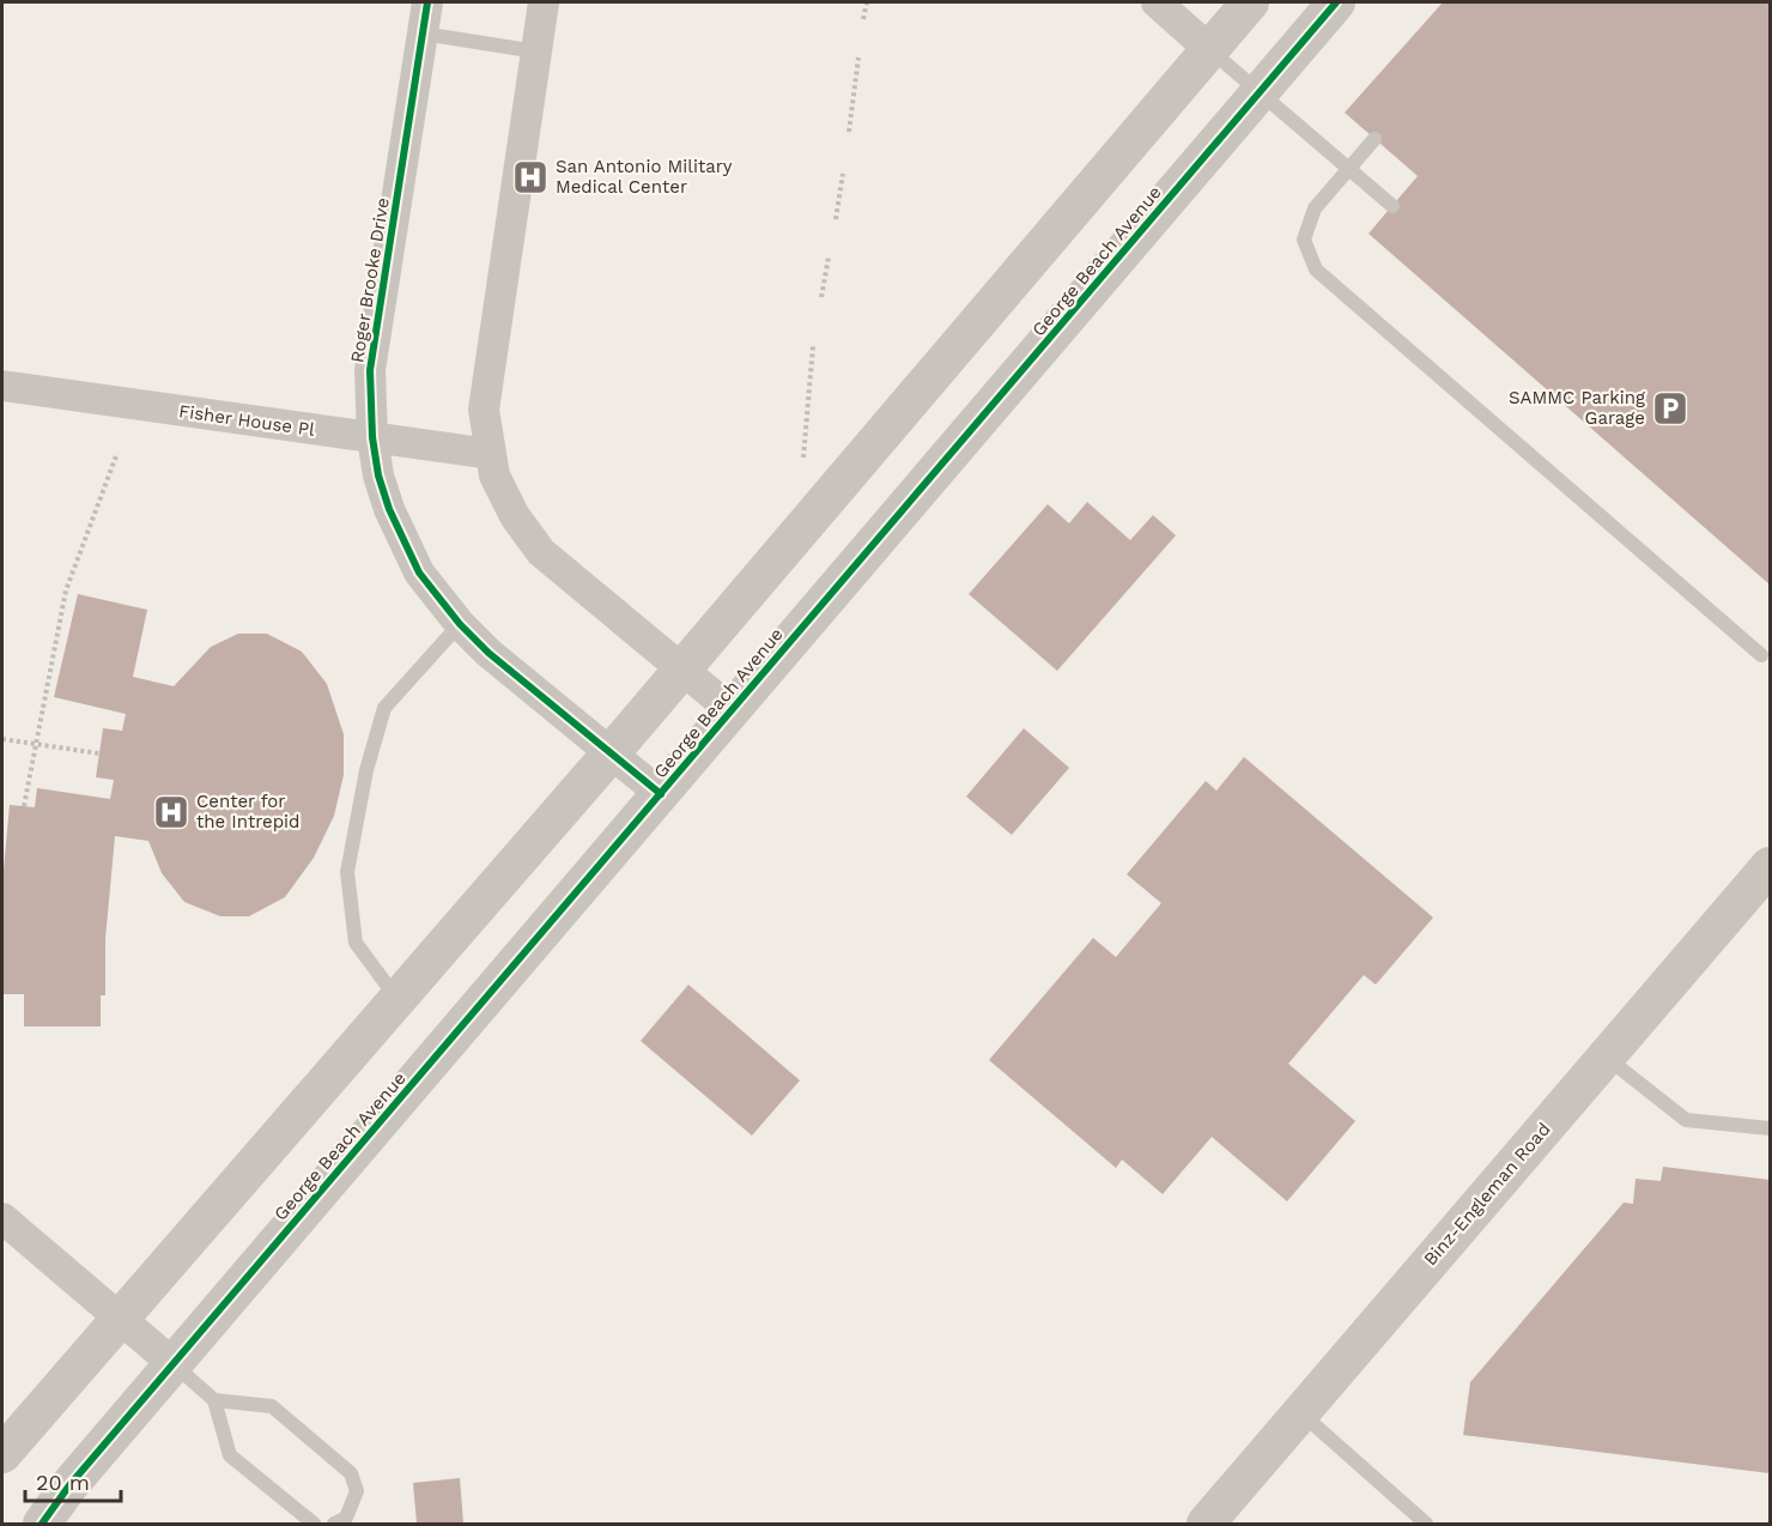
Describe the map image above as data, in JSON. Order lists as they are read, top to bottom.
{
  "streets": {
    "street": [
      "George Beach Avenue",
      "Roger Brooke Drive",
      "Fisher House Pl",
      "Binz-Engleman Road"
    ]
  },
  "crossings": [
    ["George Beach Avenue", "Roger Brooke Drive"],
    ["Roger Brooke Drive", "Fisher House Pl"]
  ],
  "places": {
    "hospital": ["San Antonio Military Medical Center", "Center for the Intrepid"],
    "parking": ["SAMMC Parking Garage"]
  },
  "scale_bar": "20 m"
}
